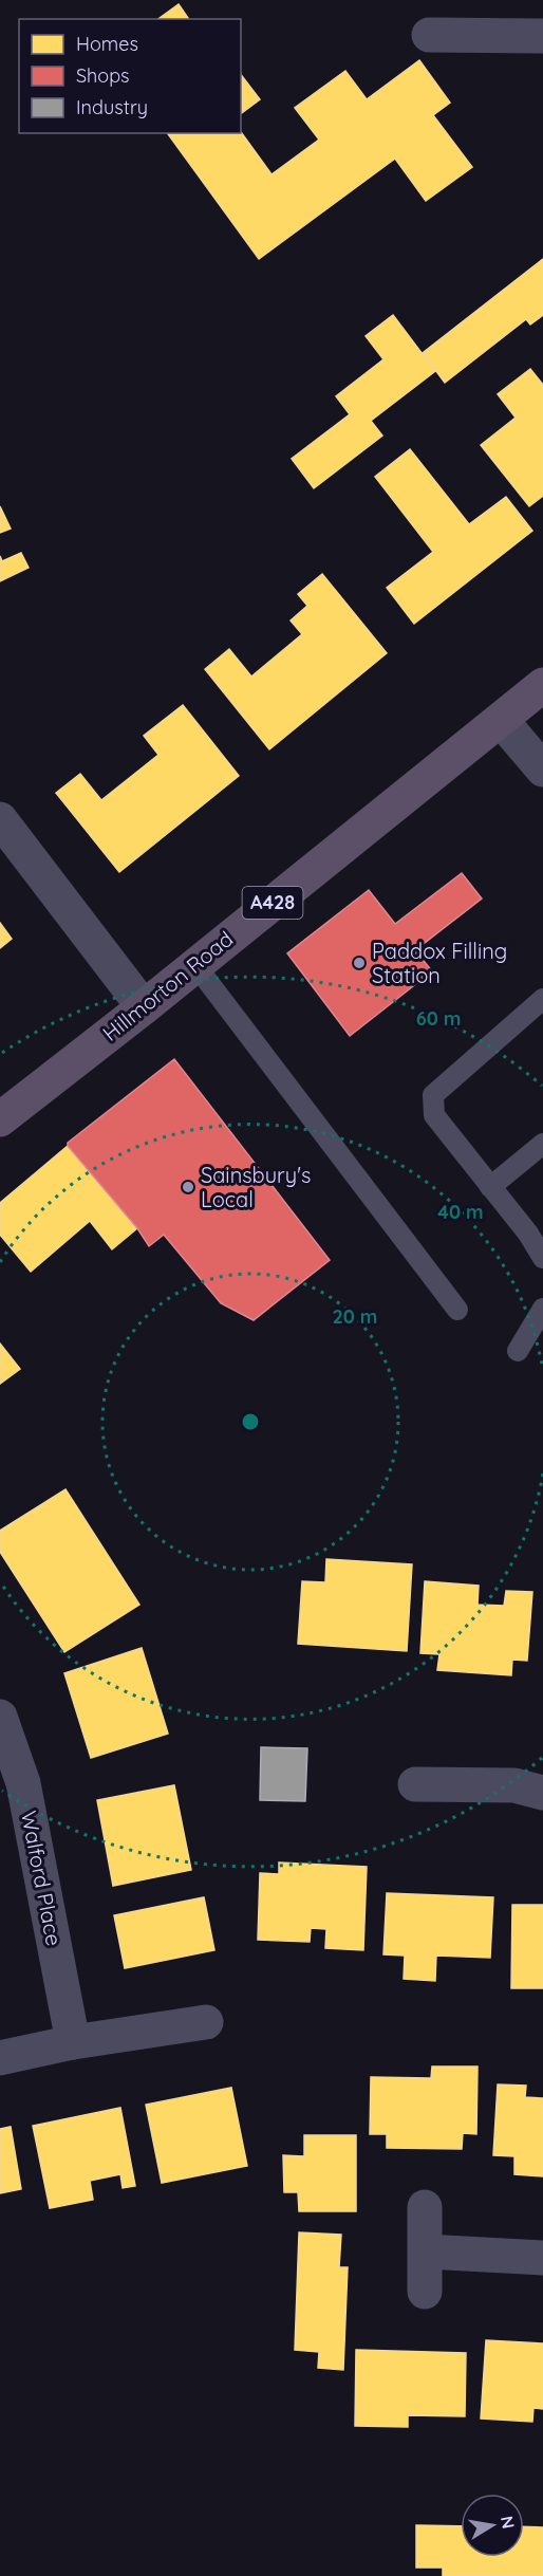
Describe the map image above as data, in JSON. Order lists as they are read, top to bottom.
{
  "streets": {
    "highway": ["A428", "Hillmorton Road"],
    "street": ["Walford Place"]
  },
  "places": ["Paddox Filling Station", "Sainsbury's Local"],
  "legend": ["Homes", "Shops", "Industry"],
  "north": "right",
  "rings": ["60 m", "40 m", "20 m"]
}
